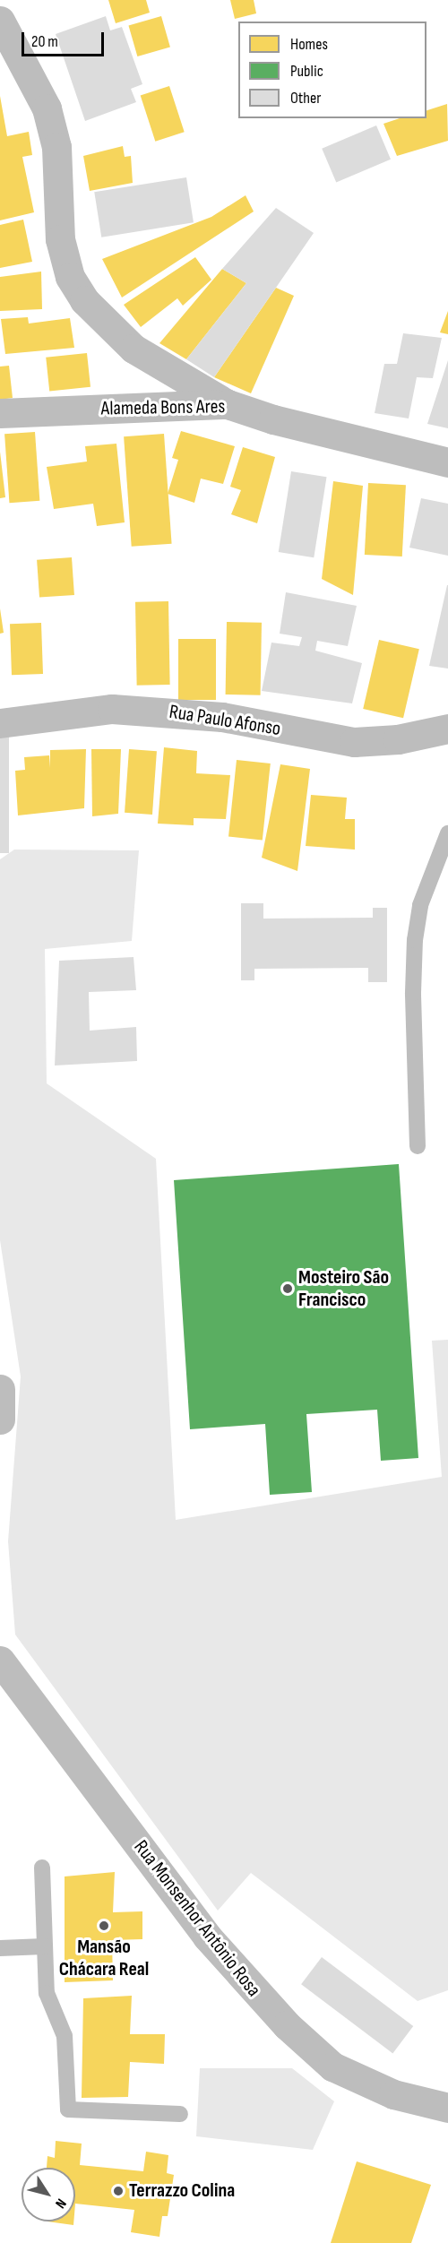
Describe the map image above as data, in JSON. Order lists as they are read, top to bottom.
{
  "streets": {
    "street": ["Alameda Bons Ares", "Rua Paulo Afonso", "Rua Monsenhor Antônio Rosa"]
  },
  "places": ["Mosteiro São Francisco", "Mansão Chácara Real", "Terrazzo Colina"],
  "legend": ["Homes", "Public", "Other"],
  "scale_bar": "20 m",
  "north": "bottom right"
}
